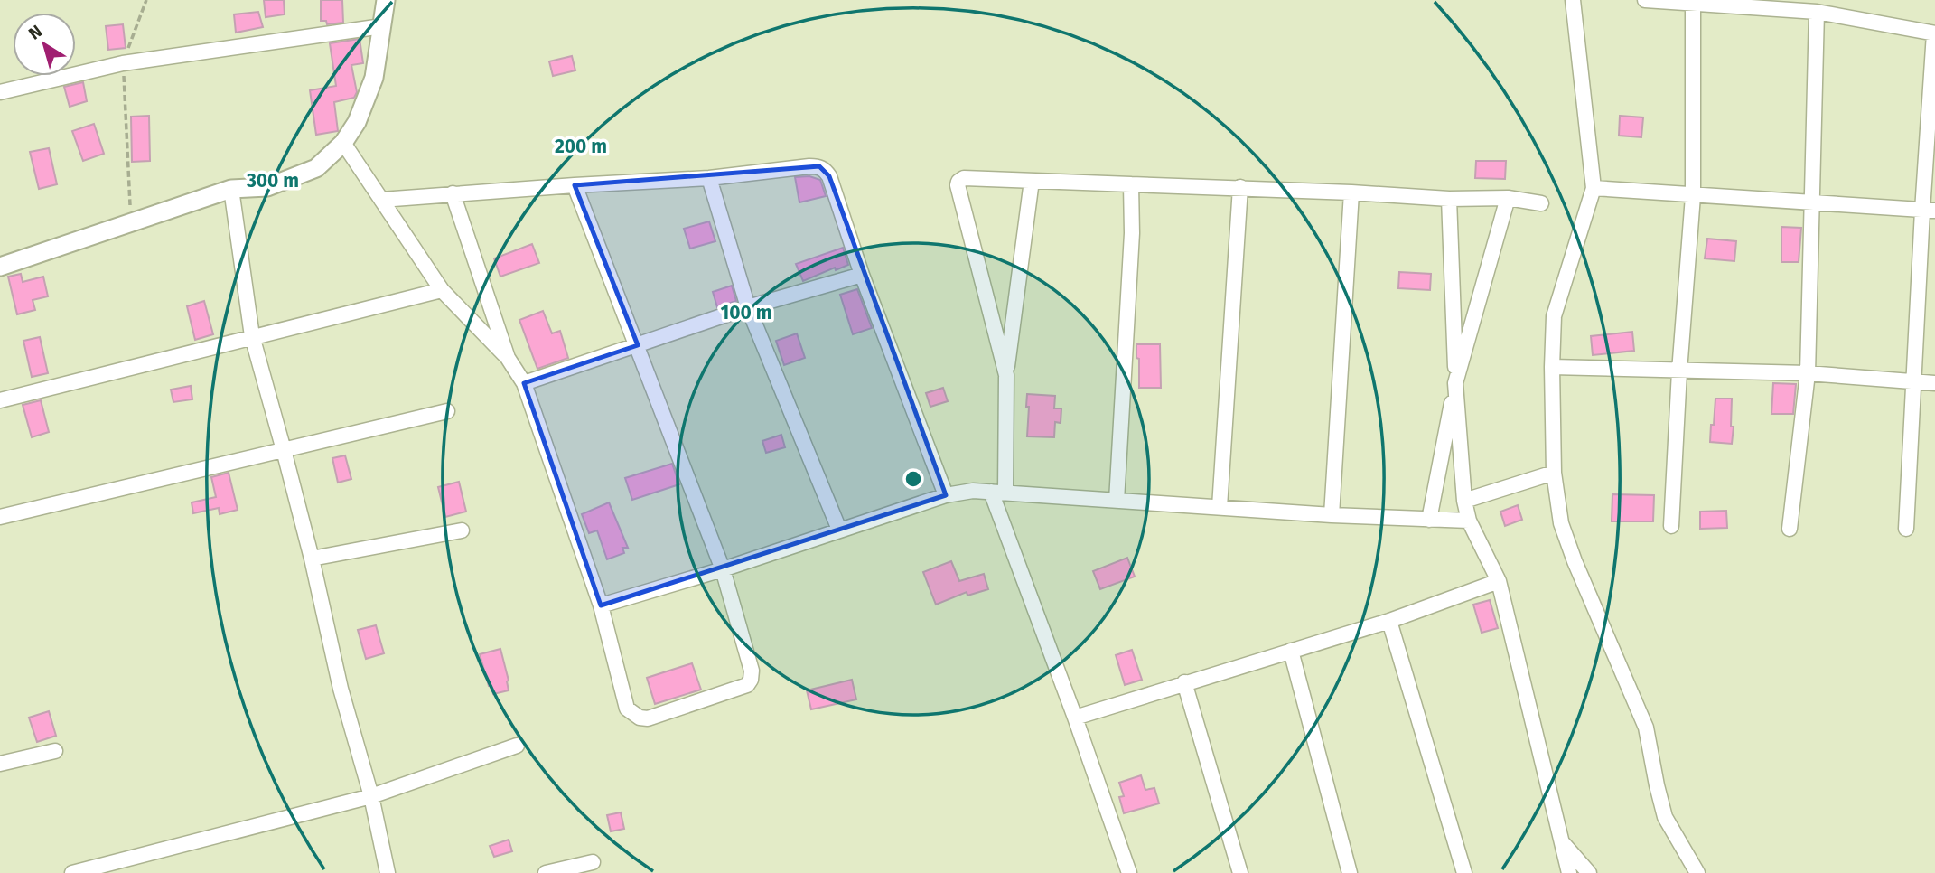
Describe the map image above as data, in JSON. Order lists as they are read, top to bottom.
{
  "north": "top left",
  "rings": ["200 m", "300 m", "100 m"]
}
